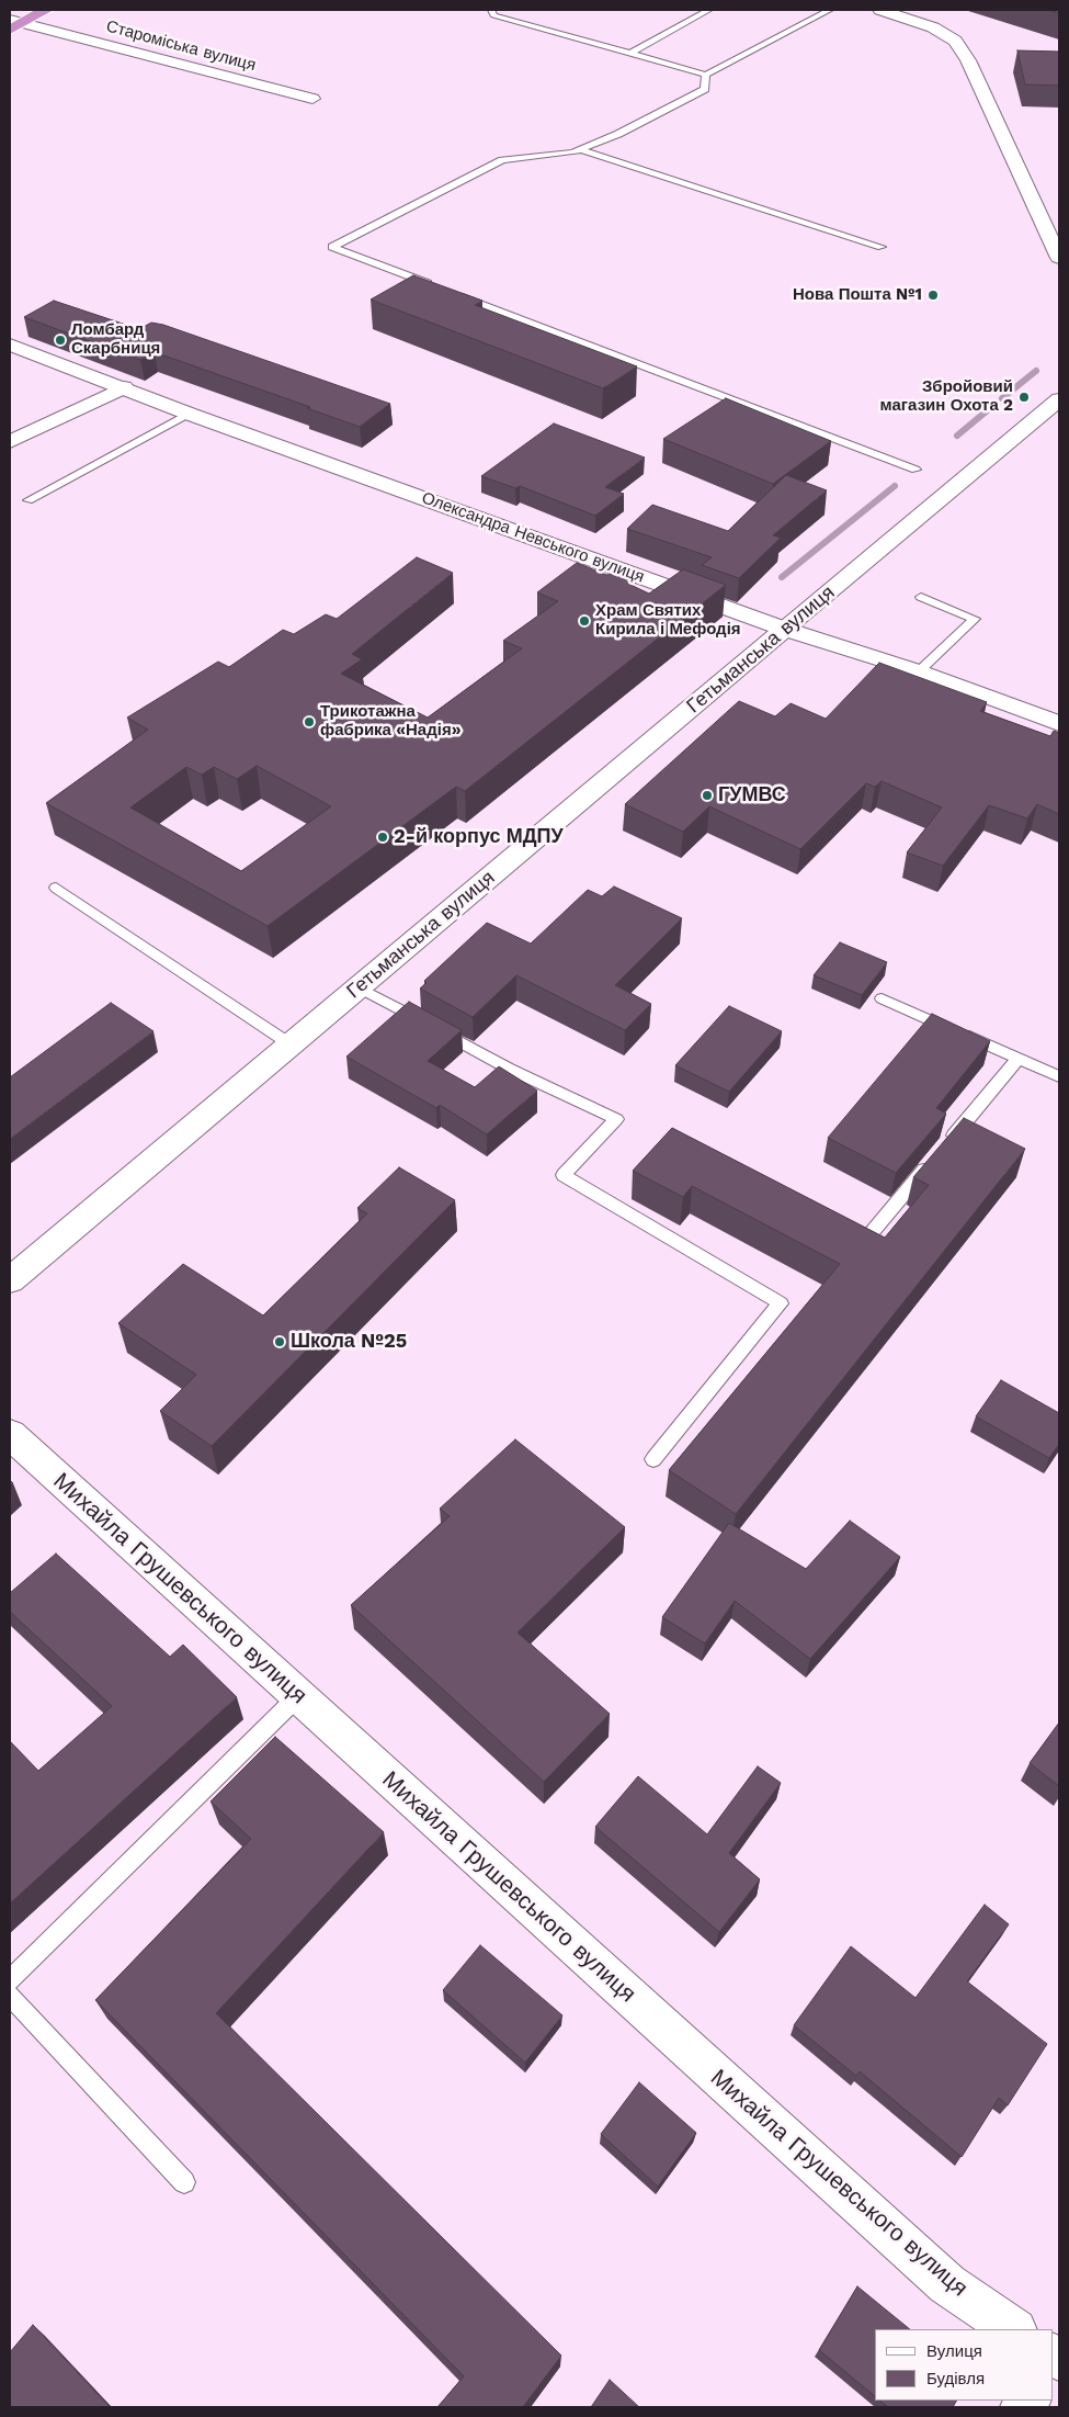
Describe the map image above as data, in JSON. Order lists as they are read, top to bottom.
{
  "streets": {
    "street": [
      "Староміська вулиця",
      "Олександра Невського вулиця",
      "Гетьманська вулиця",
      "Михайла Грушевського вулиця"
    ]
  },
  "crossings": [
    ["Олександра Невського вулиця", "Гетьманська вулиця"]
  ],
  "places": [
    "Нова Пошта №1",
    "Ломбард Скарбниця",
    "Збройовий магазин Охота 2",
    "Храм Святих Кирила і Мефодія",
    "Трикотажна фабрика «Надія»",
    "ГУМВС",
    "2-й корпус МДПУ",
    "Школа №25"
  ],
  "legend": ["Вулиця", "Будівля"]
}
